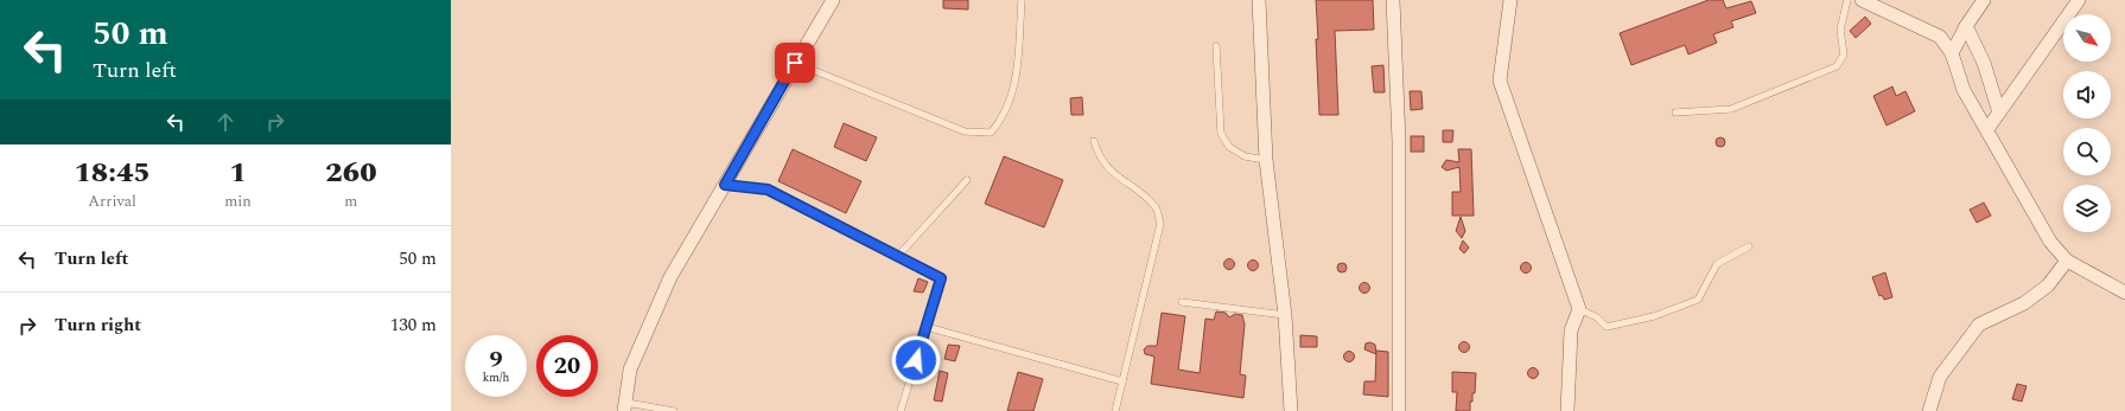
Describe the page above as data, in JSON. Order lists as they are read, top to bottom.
{
  "north": "bottom right",
  "page": {
    "turn": ["50 m", "Turn left"],
    "eta": [
      "18:45",
      "Arrival",
      "1",
      "min",
      "260",
      "m"
    ],
    "list": [
      {
        "name": "Turn left",
        "value": "50 m"
      },
      {
        "name": "Turn right",
        "value": "130 m"
      }
    ],
    "speed": "9 km/h",
    "limit": "20"
  }
}
